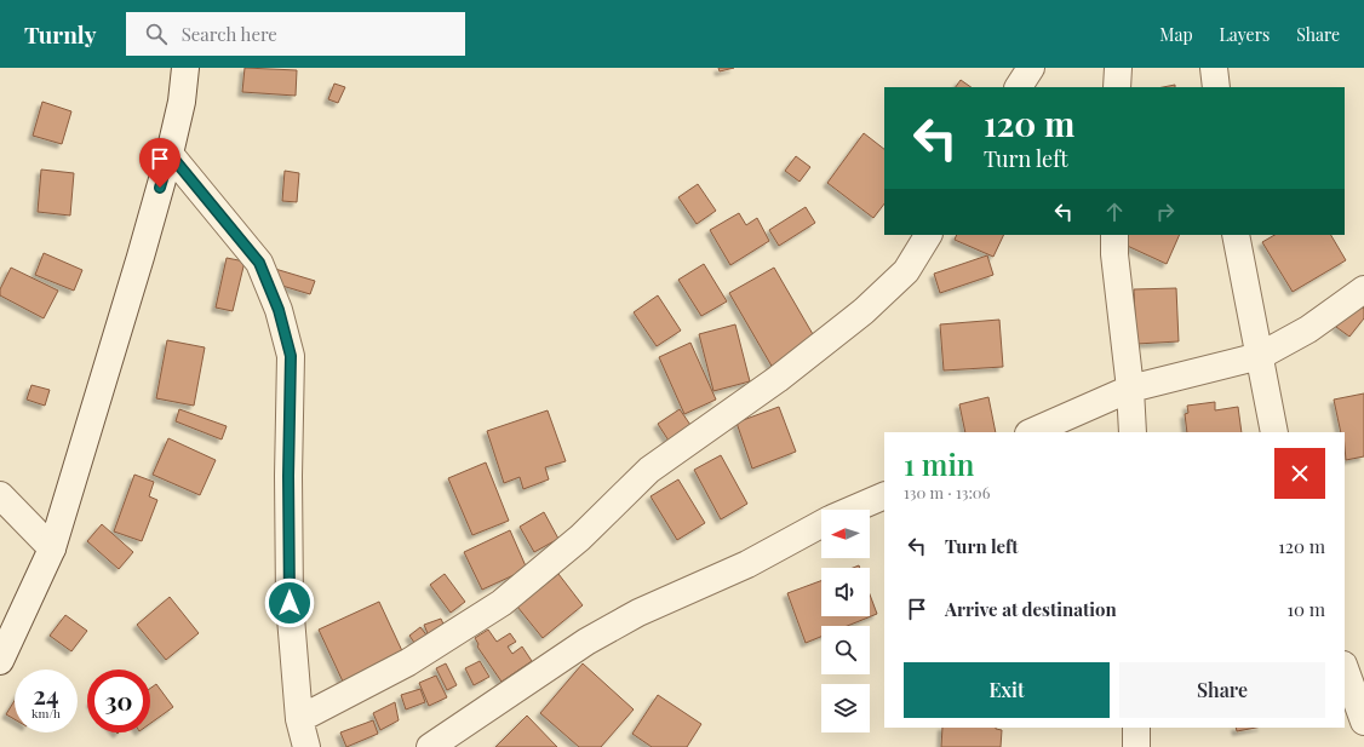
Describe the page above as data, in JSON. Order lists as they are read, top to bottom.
{
  "north": "left",
  "page": {
    "header": "Turnly",
    "search": "Search here",
    "nav": ["Map", "Layers", "Share"],
    "turn": ["120 m", "Turn left"],
    "heading": ["1 min", "130 m · 13:06"],
    "list": [
      {
        "name": "Turn left",
        "value": "120 m"
      },
      {
        "name": "Arrive at destination",
        "value": "10 m"
      }
    ],
    "buttons": ["Exit", "Share"],
    "speed": "24 km/h",
    "limit": "30"
  }
}
